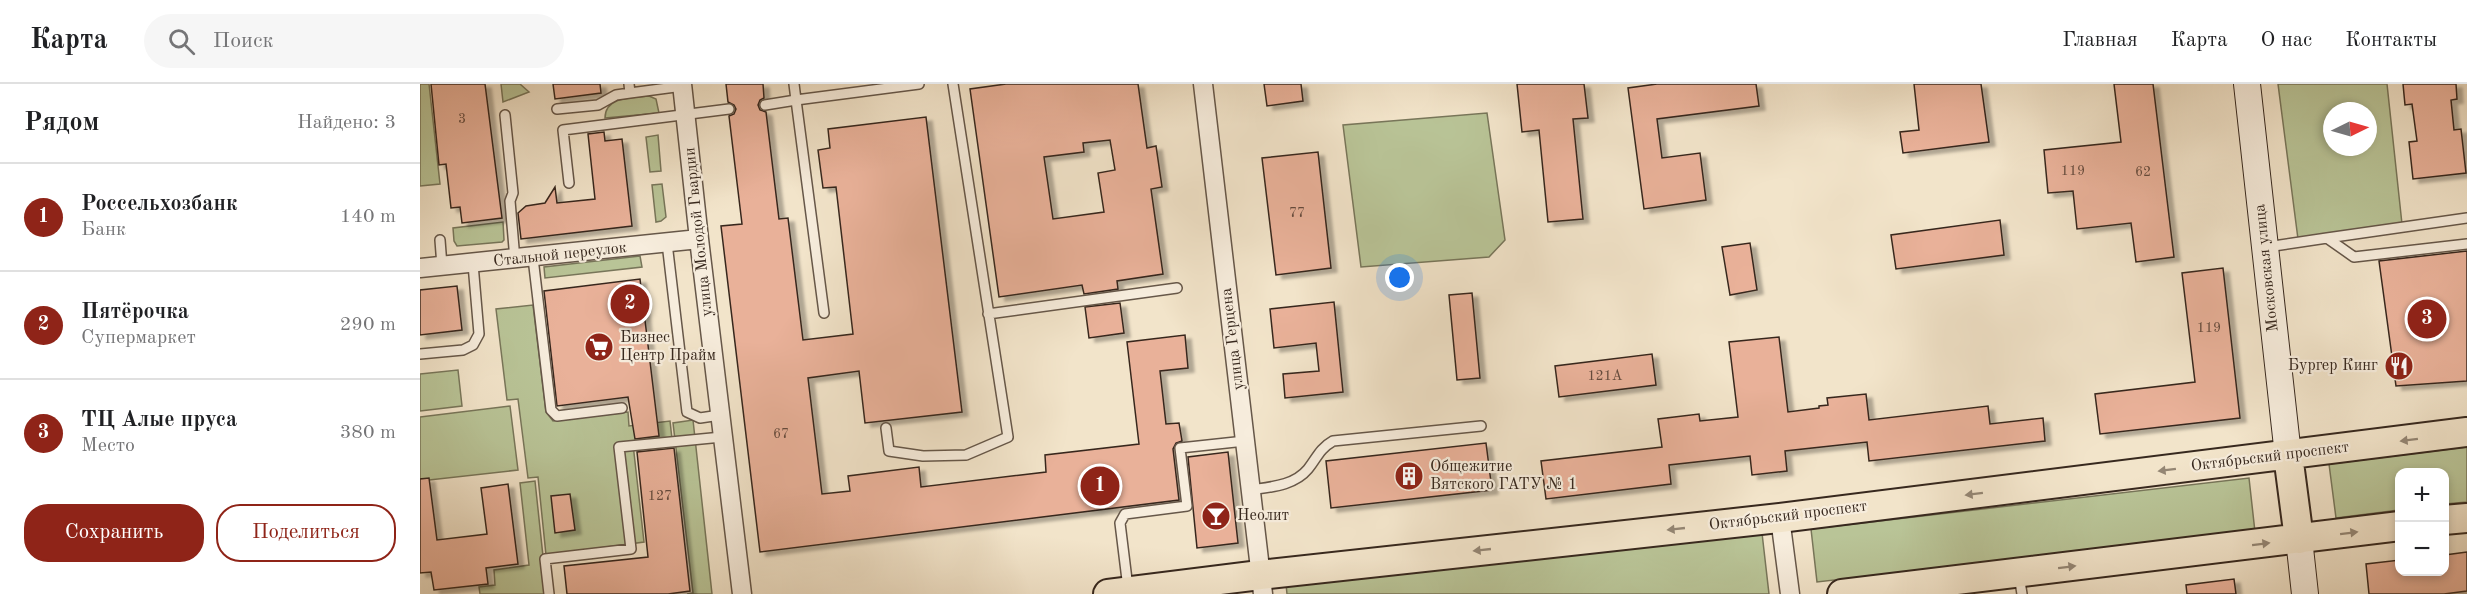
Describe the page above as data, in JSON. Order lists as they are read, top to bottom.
{
  "streets": {
    "main road": ["Московская улица", "Октябрьский проспект"],
    "street": ["улица Молодой Гвардии", "Стальной переулок", "улица Герцена"]
  },
  "crossings": [
    ["улица Молодой Гвардии", "Стальной переулок"],
    ["Московская улица", "Октябрьский проспект"],
    ["улица Герцена", "Октябрьский проспект"]
  ],
  "places": {
    "supermarket": ["Бизнес Центр Прайм"],
    "restaurant": ["Бургер Кинг"],
    "building": ["Общежитие Вятского ГАТУ № 1"],
    "bar": ["Неолит"]
  },
  "house_numbers": [
    "3",
    "119",
    "62",
    "77",
    "119",
    "121А",
    "67",
    "127"
  ],
  "north": "right",
  "page": {
    "header": "Карта",
    "search": "Поиск",
    "nav": [
      "Главная",
      "Карта",
      "О нас",
      "Контакты"
    ],
    "heading": ["Рядом", "Найдено: 3"],
    "list": [
      {
        "mark": "1",
        "name": "Россельхозбанк",
        "note": "Банк",
        "value": "140 m"
      },
      {
        "mark": "2",
        "name": "Пятёрочка",
        "note": "Супермаркет",
        "value": "290 m"
      },
      {
        "mark": "3",
        "name": "ТЦ Алые пруса",
        "note": "Место",
        "value": "380 m"
      }
    ],
    "pins": ["2", "3", "1"],
    "map_buttons": ["+", "−"],
    "buttons": ["Сохранить", "Поделиться"]
  }
}
